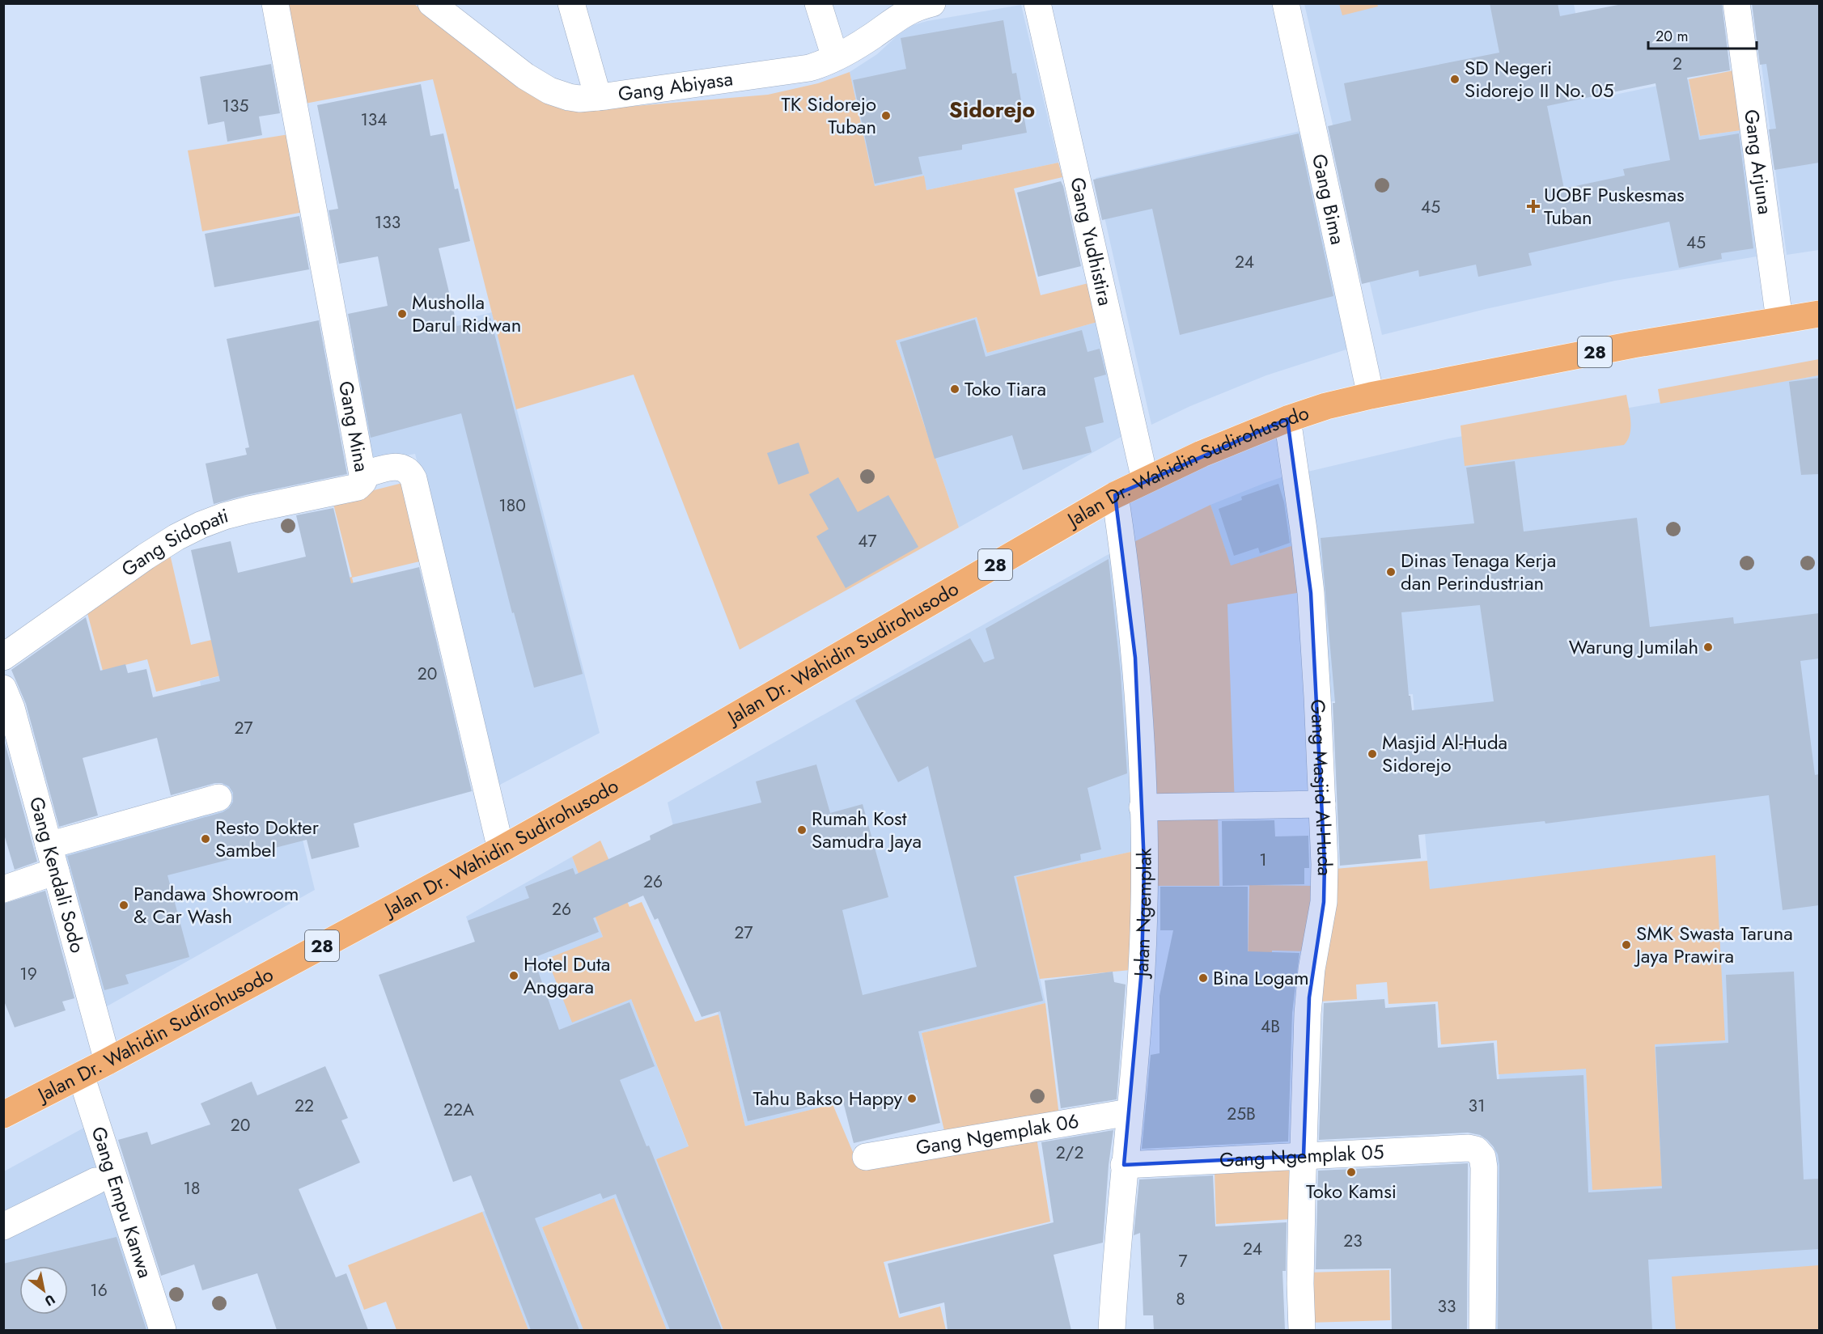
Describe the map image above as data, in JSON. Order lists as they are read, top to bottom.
{
  "streets": {
    "highway": ["28", "Jalan Dr. Wahidin Sudirohusodo"],
    "street": [
      "Gang Abiyasa",
      "Gang Arjuna",
      "Gang Bima",
      "Gang Yudhistira",
      "Gang Mina",
      "Gang Sidopati",
      "Gang Masjid Al-Huda",
      "Gang Kendali Sodo",
      "Jalan Ngemplak",
      "Gang Ngemplak 06",
      "Gang Ngemplak 05",
      "Gang Empu Kanwa"
    ]
  },
  "crossings": [
    ["Gang Arjuna", "Jalan Dr. Wahidin Sudirohusodo"],
    ["Gang Bima", "Jalan Dr. Wahidin Sudirohusodo"],
    ["Gang Yudhistira", "Jalan Dr. Wahidin Sudirohusodo"],
    ["Gang Mina", "Jalan Dr. Wahidin Sudirohusodo"],
    ["Gang Mina", "Gang Sidopati"],
    ["Jalan Dr. Wahidin Sudirohusodo", "Gang Masjid Al-Huda"],
    ["Jalan Dr. Wahidin Sudirohusodo", "Gang Kendali Sodo"],
    ["Jalan Dr. Wahidin Sudirohusodo", "Jalan Ngemplak"],
    ["Jalan Dr. Wahidin Sudirohusodo", "Gang Empu Kanwa"],
    ["Gang Masjid Al-Huda", "Gang Ngemplak 05"],
    ["Jalan Ngemplak", "Gang Ngemplak 06"],
    ["Jalan Ngemplak", "Gang Ngemplak 05"]
  ],
  "districts": ["Sidorejo"],
  "places": {
    "other": [
      "SD Negeri Sidorejo II No. 05",
      "TK Sidorejo Tuban",
      "Musholla Darul Ridwan",
      "Toko Tiara",
      "Dinas Tenaga Kerja dan Perindustrian",
      "Warung Jumilah",
      "Masjid Al-Huda Sidorejo",
      "Rumah Kost Samudra Jaya",
      "Resto Dokter Sambel",
      "Pandawa Showroom & Car Wash",
      "SMK Swasta Taruna Jaya Prawira",
      "Hotel Duta Anggara",
      "Bina Logam",
      "Tahu Bakso Happy",
      "Toko Kamsi"
    ],
    "health": ["UOBF Puskesmas Tuban"]
  },
  "house_numbers": [
    "2",
    "135",
    "134",
    "45",
    "133",
    "45",
    "24",
    "180",
    "47",
    "20",
    "27",
    "1",
    "26",
    "26",
    "27",
    "19",
    "4B",
    "22",
    "31",
    "22A",
    "25B",
    "20",
    "2/2",
    "18",
    "23",
    "24",
    "7",
    "16",
    "8",
    "33"
  ],
  "scale_bar": "20 m",
  "north": "bottom right"
}
